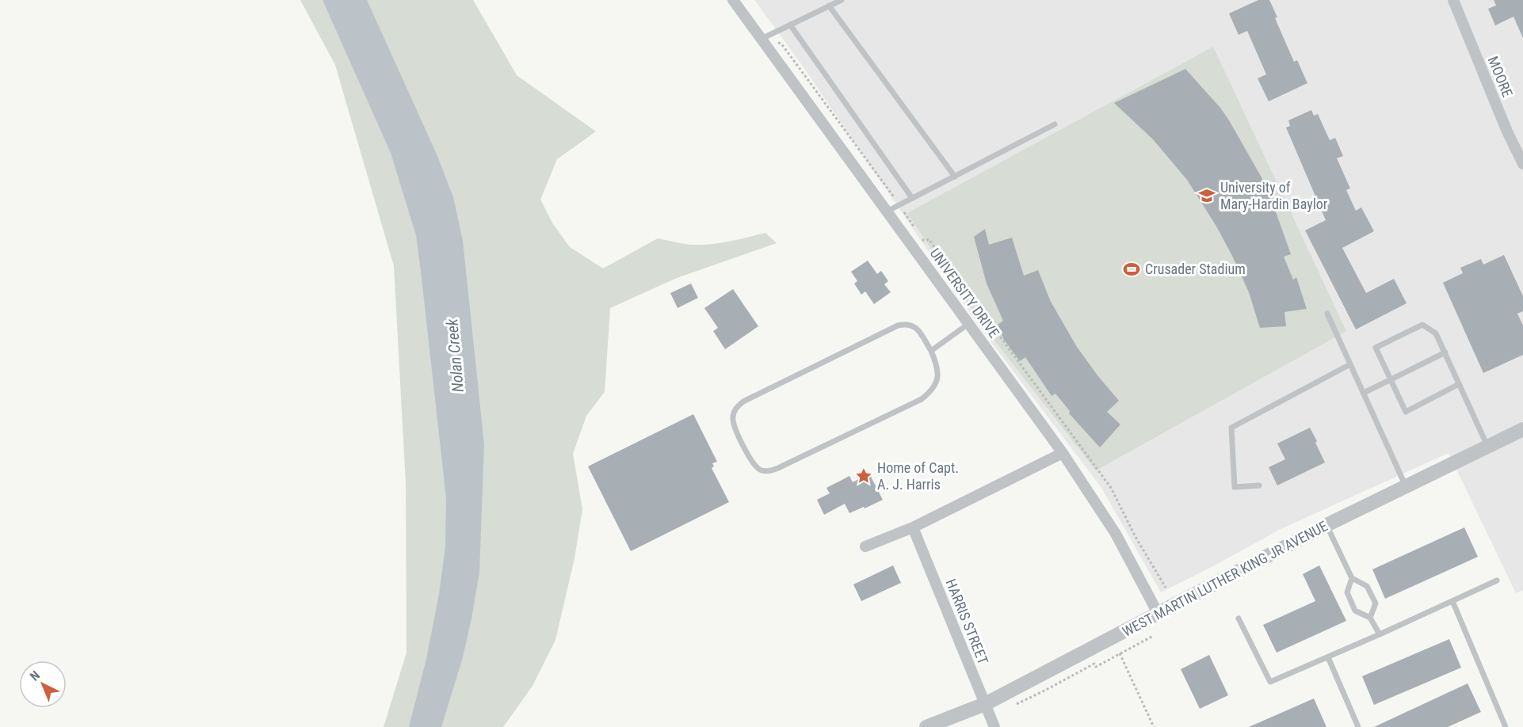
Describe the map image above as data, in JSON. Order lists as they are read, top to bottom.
{
  "streets": {
    "street": [
      "MOORE",
      "UNIVERSITY DRIVE",
      "WEST MARTIN LUTHER KING JR AVENUE",
      "HARRIS STREET"
    ]
  },
  "crossings": [
    ["UNIVERSITY DRIVE", "WEST MARTIN LUTHER KING JR AVENUE"],
    ["WEST MARTIN LUTHER KING JR AVENUE", "HARRIS STREET"]
  ],
  "water": ["Nolan Creek"],
  "places": {
    "school or university": ["University of Mary-Hardin Baylor"],
    "sports": ["Crusader Stadium"],
    "place": ["Home of Capt. A. J. Harris"]
  },
  "north": "top left"
}
